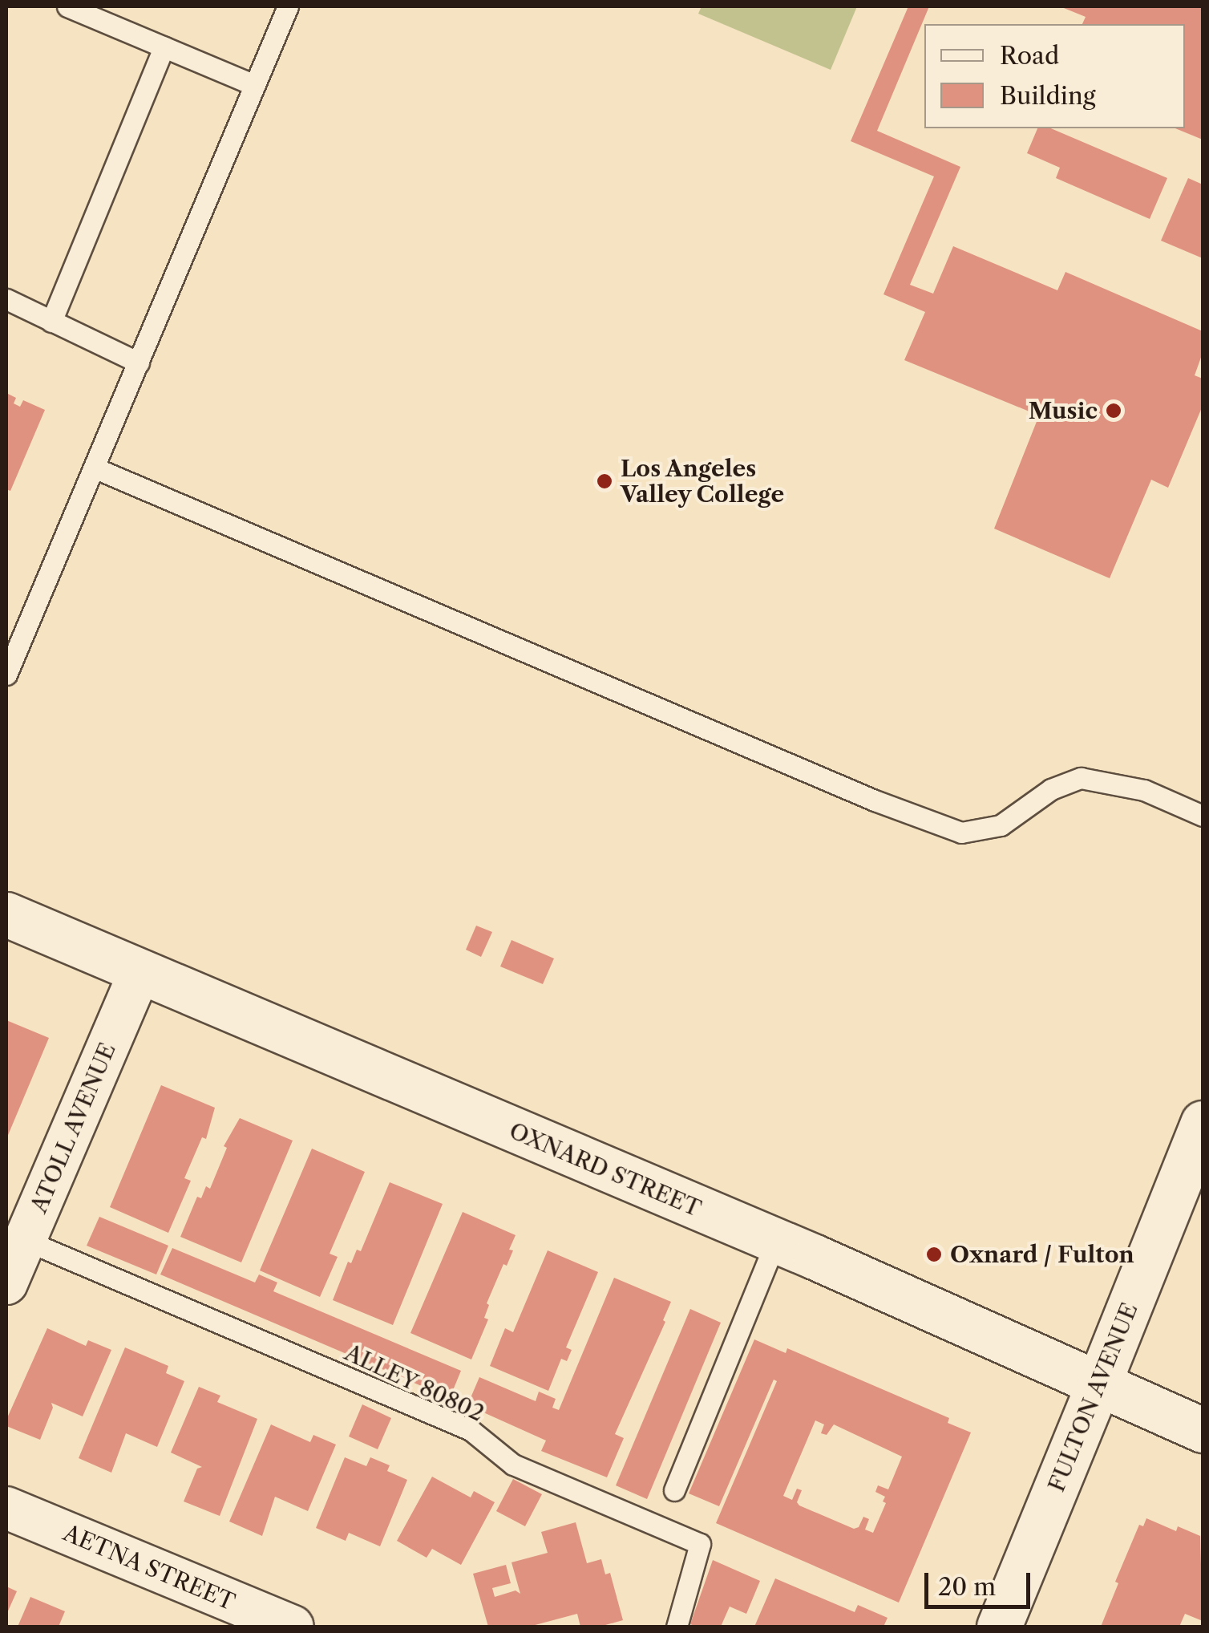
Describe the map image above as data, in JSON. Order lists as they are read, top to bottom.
{
  "streets": {
    "main road": ["OXNARD STREET", "FULTON AVENUE"],
    "street": ["ATOLL AVENUE", "AETNA STREET"],
    "lane": ["ALLEY 80802"]
  },
  "crossings": [
    ["ATOLL AVENUE", "OXNARD STREET"],
    ["ATOLL AVENUE", "ALLEY 80802"],
    ["OXNARD STREET", "FULTON AVENUE"]
  ],
  "places": ["Music", "Los Angeles Valley College", "Oxnard / Fulton"],
  "legend": ["Road", "Building"],
  "scale_bar": "20 m"
}
